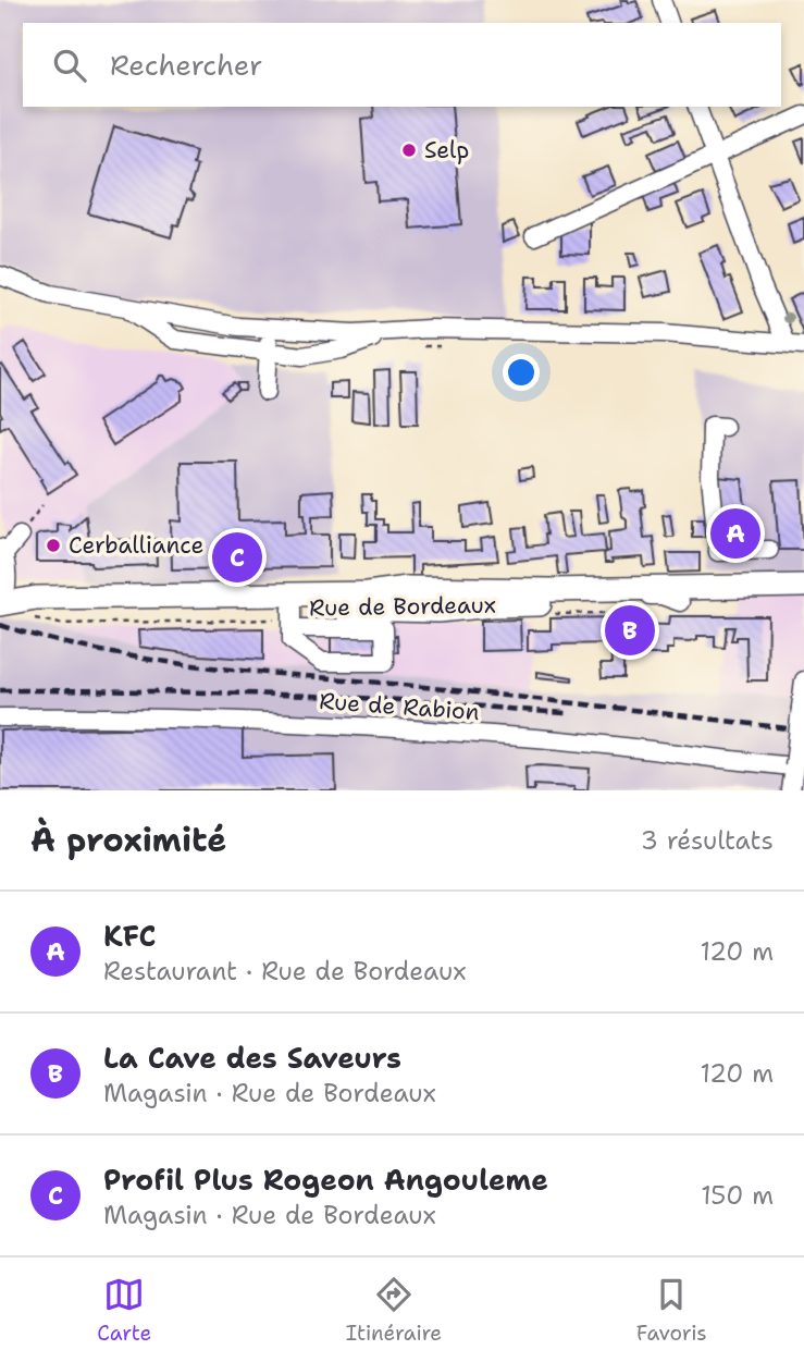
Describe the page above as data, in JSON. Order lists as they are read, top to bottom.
{
  "streets": {
    "main road": ["Rue de Bordeaux"],
    "street": ["Rue de Rabion"]
  },
  "places": ["Selp", "Cerballiance"],
  "page": {
    "search": "Rechercher",
    "pins": ["A", "C", "B"],
    "heading": ["À proximité", "3 résultats"],
    "list": [
      {
        "mark": "A",
        "name": "KFC",
        "note": "Restaurant · Rue de Bordeaux",
        "value": "120 m"
      },
      {
        "mark": "B",
        "name": "La Cave des Saveurs",
        "note": "Magasin · Rue de Bordeaux",
        "value": "120 m"
      },
      {
        "mark": "C",
        "name": "Profil Plus Rogeon Angouleme",
        "note": "Magasin · Rue de Bordeaux",
        "value": "150 m"
      }
    ],
    "nav": ["Carte", "Itinéraire", "Favoris"]
  }
}
